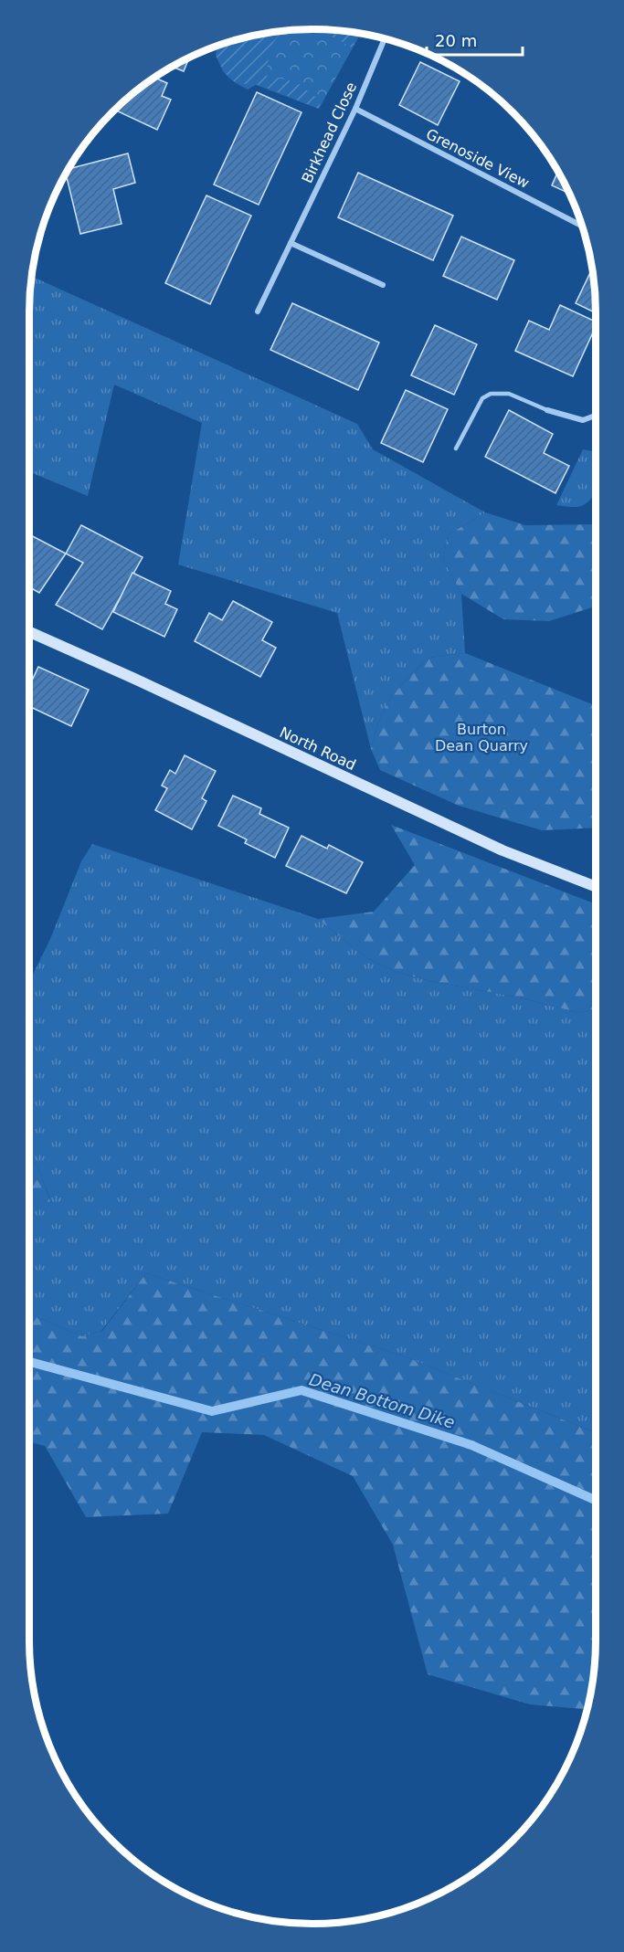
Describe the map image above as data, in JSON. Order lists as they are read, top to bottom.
{
  "streets": {
    "main road": ["North Road"],
    "street": ["Birkhead Close", "Grenoside View"]
  },
  "crossings": [
    ["Birkhead Close", "Grenoside View"]
  ],
  "water": ["Dean Bottom Dike"],
  "parks": ["Burton Dean Quarry"],
  "scale_bar": "20 m"
}
